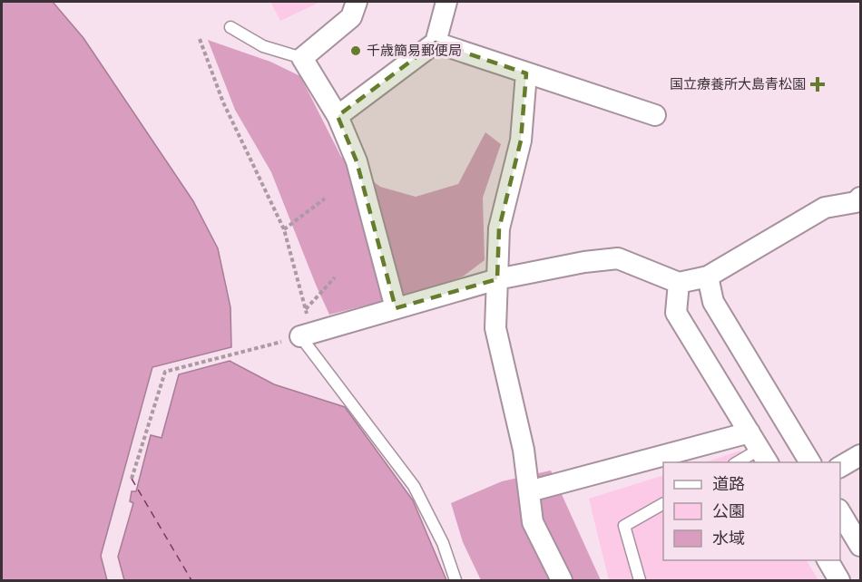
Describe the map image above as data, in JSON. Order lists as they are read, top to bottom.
{
  "places": {
    "other": ["千歳簡易郵便局"],
    "health": ["国立療養所大島青松園"]
  },
  "legend": ["道路", "公園", "水域"]
}
